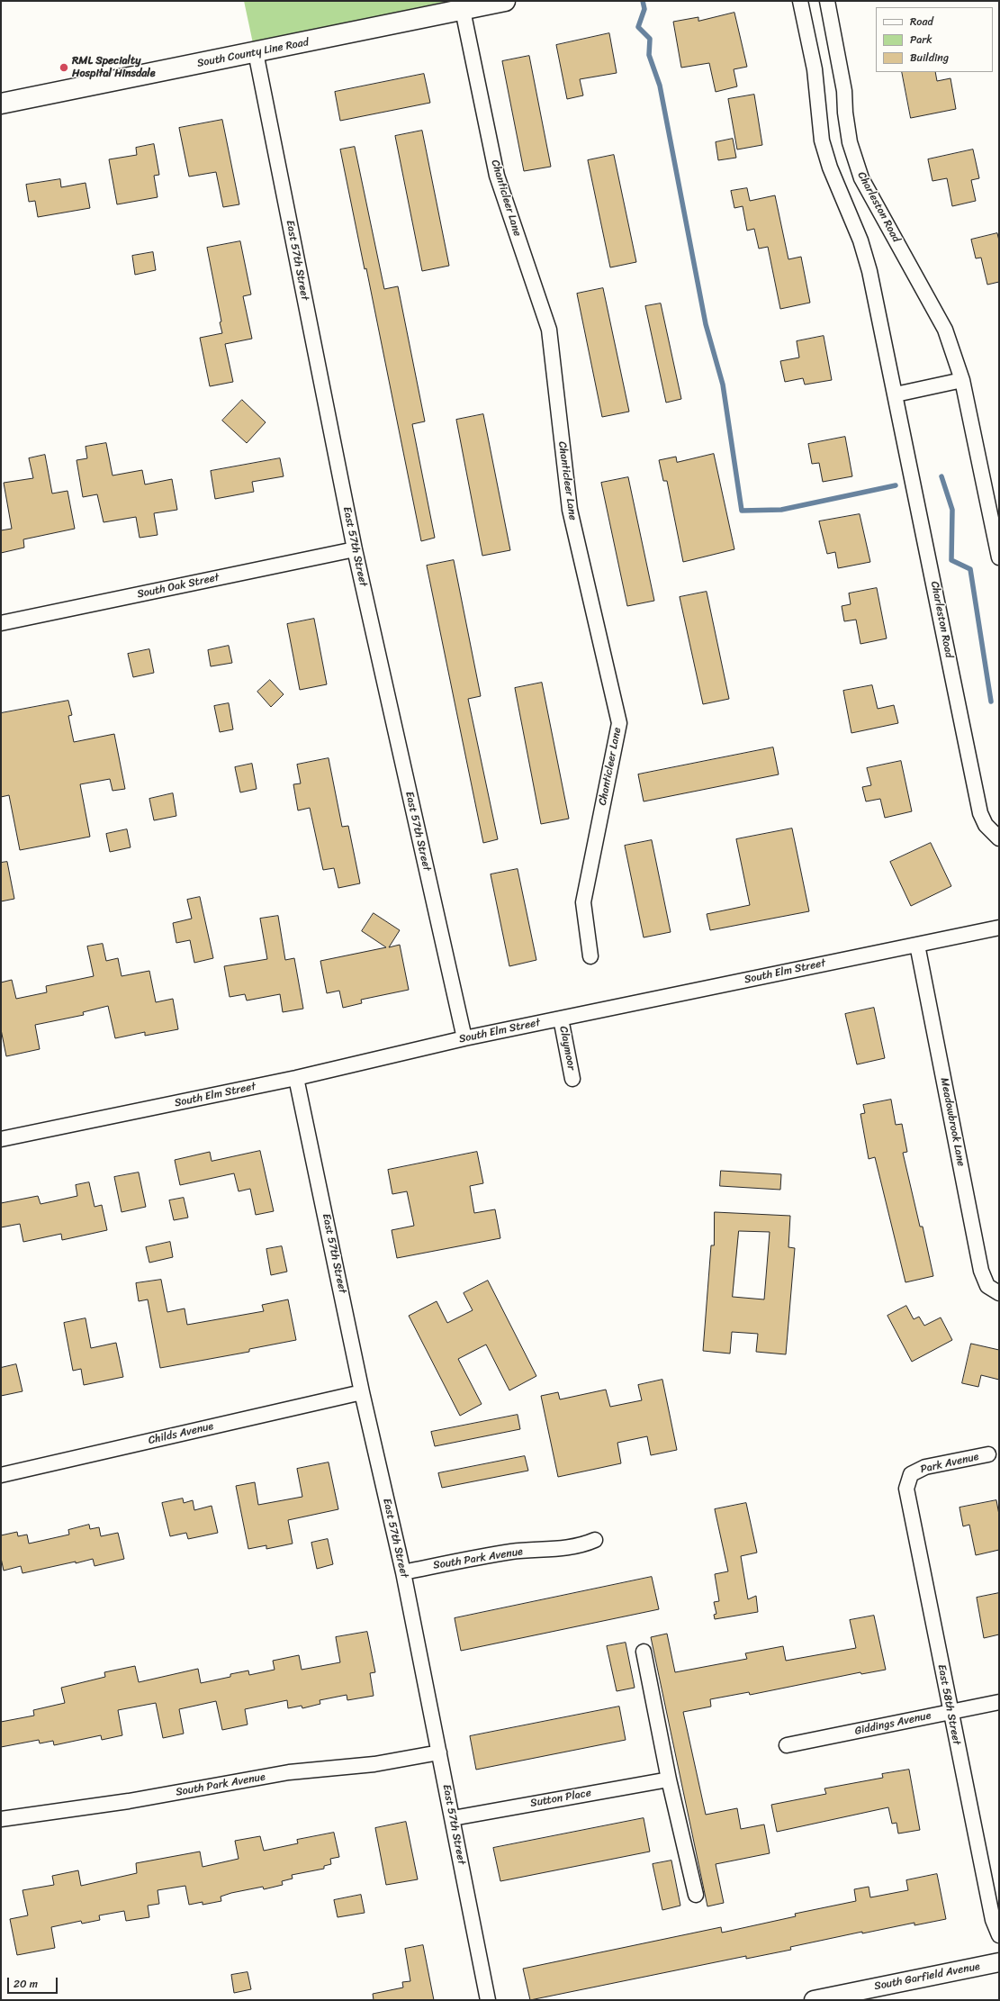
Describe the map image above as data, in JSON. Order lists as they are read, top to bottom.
{
  "streets": {
    "main road": ["South County Line Road"],
    "street": [
      "Chanticleer Lane",
      "Charleston Road",
      "East 57th Street",
      "South Oak Street",
      "South Elm Street",
      "Claymoor",
      "Meadowbrook Lane",
      "Childs Avenue",
      "Park Avenue",
      "South Park Avenue",
      "East 58th Street",
      "Giddings Avenue",
      "Sutton Place",
      "South Garfield Avenue"
    ]
  },
  "crossings": [
    ["South County Line Road", "Chanticleer Lane"],
    ["South County Line Road", "East 57th Street"],
    ["East 57th Street", "South Oak Street"],
    ["East 57th Street", "South Elm Street"],
    ["East 57th Street", "Childs Avenue"],
    ["East 57th Street", "South Park Avenue"],
    ["East 57th Street", "Sutton Place"],
    ["South Elm Street", "Claymoor"],
    ["South Elm Street", "Meadowbrook Lane"],
    ["Park Avenue", "East 58th Street"],
    ["East 58th Street", "Giddings Avenue"]
  ],
  "places": ["RML Specialty Hospital Hinsdale"],
  "legend": ["Road", "Park", "Building"],
  "scale_bar": "20 m"
}
